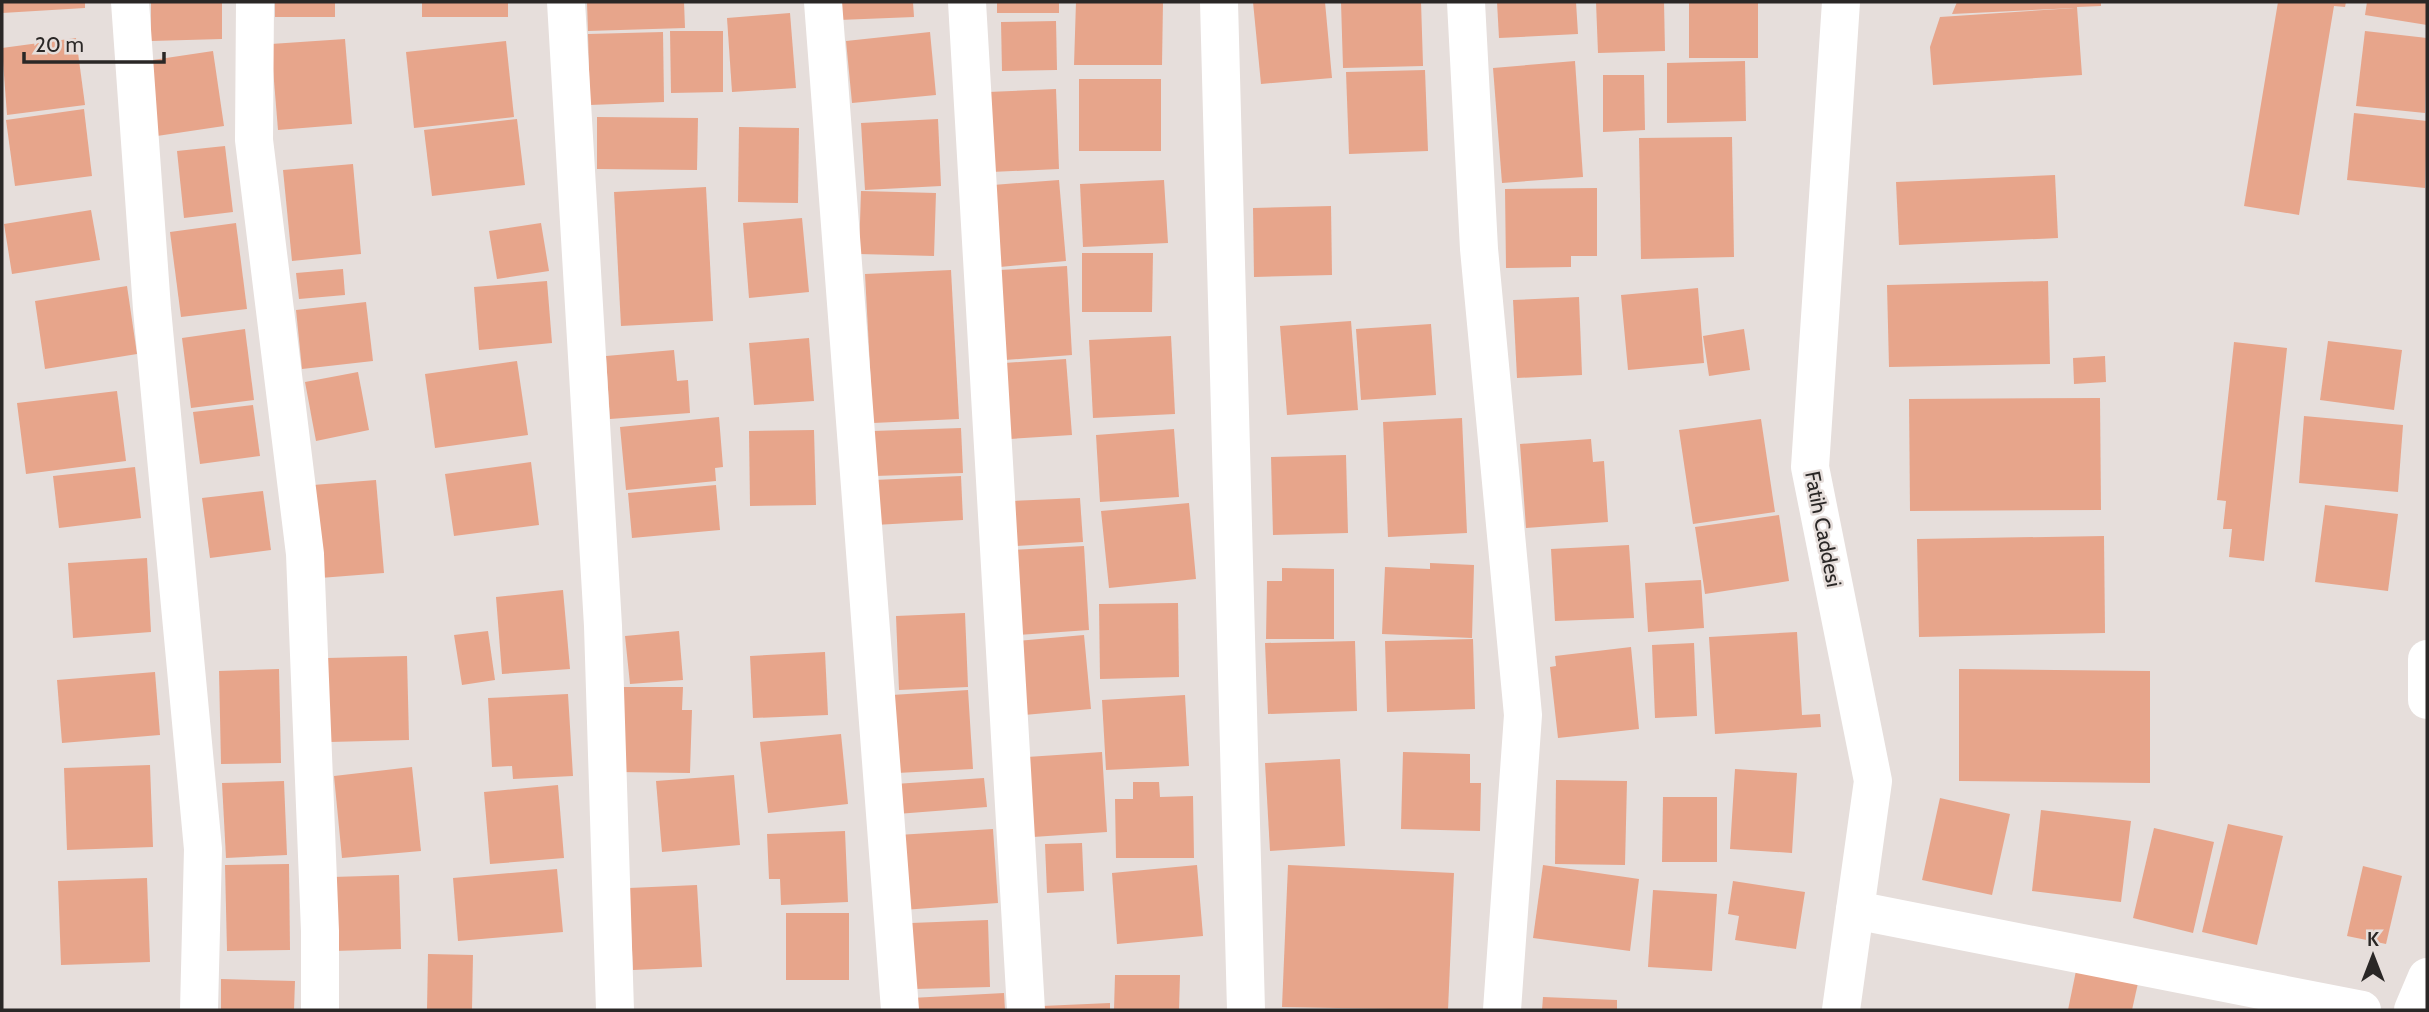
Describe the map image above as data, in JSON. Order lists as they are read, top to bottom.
{
  "streets": {
    "street": ["Fatih Caddesi"]
  },
  "scale_bar": "20 m",
  "north": "top"
}
